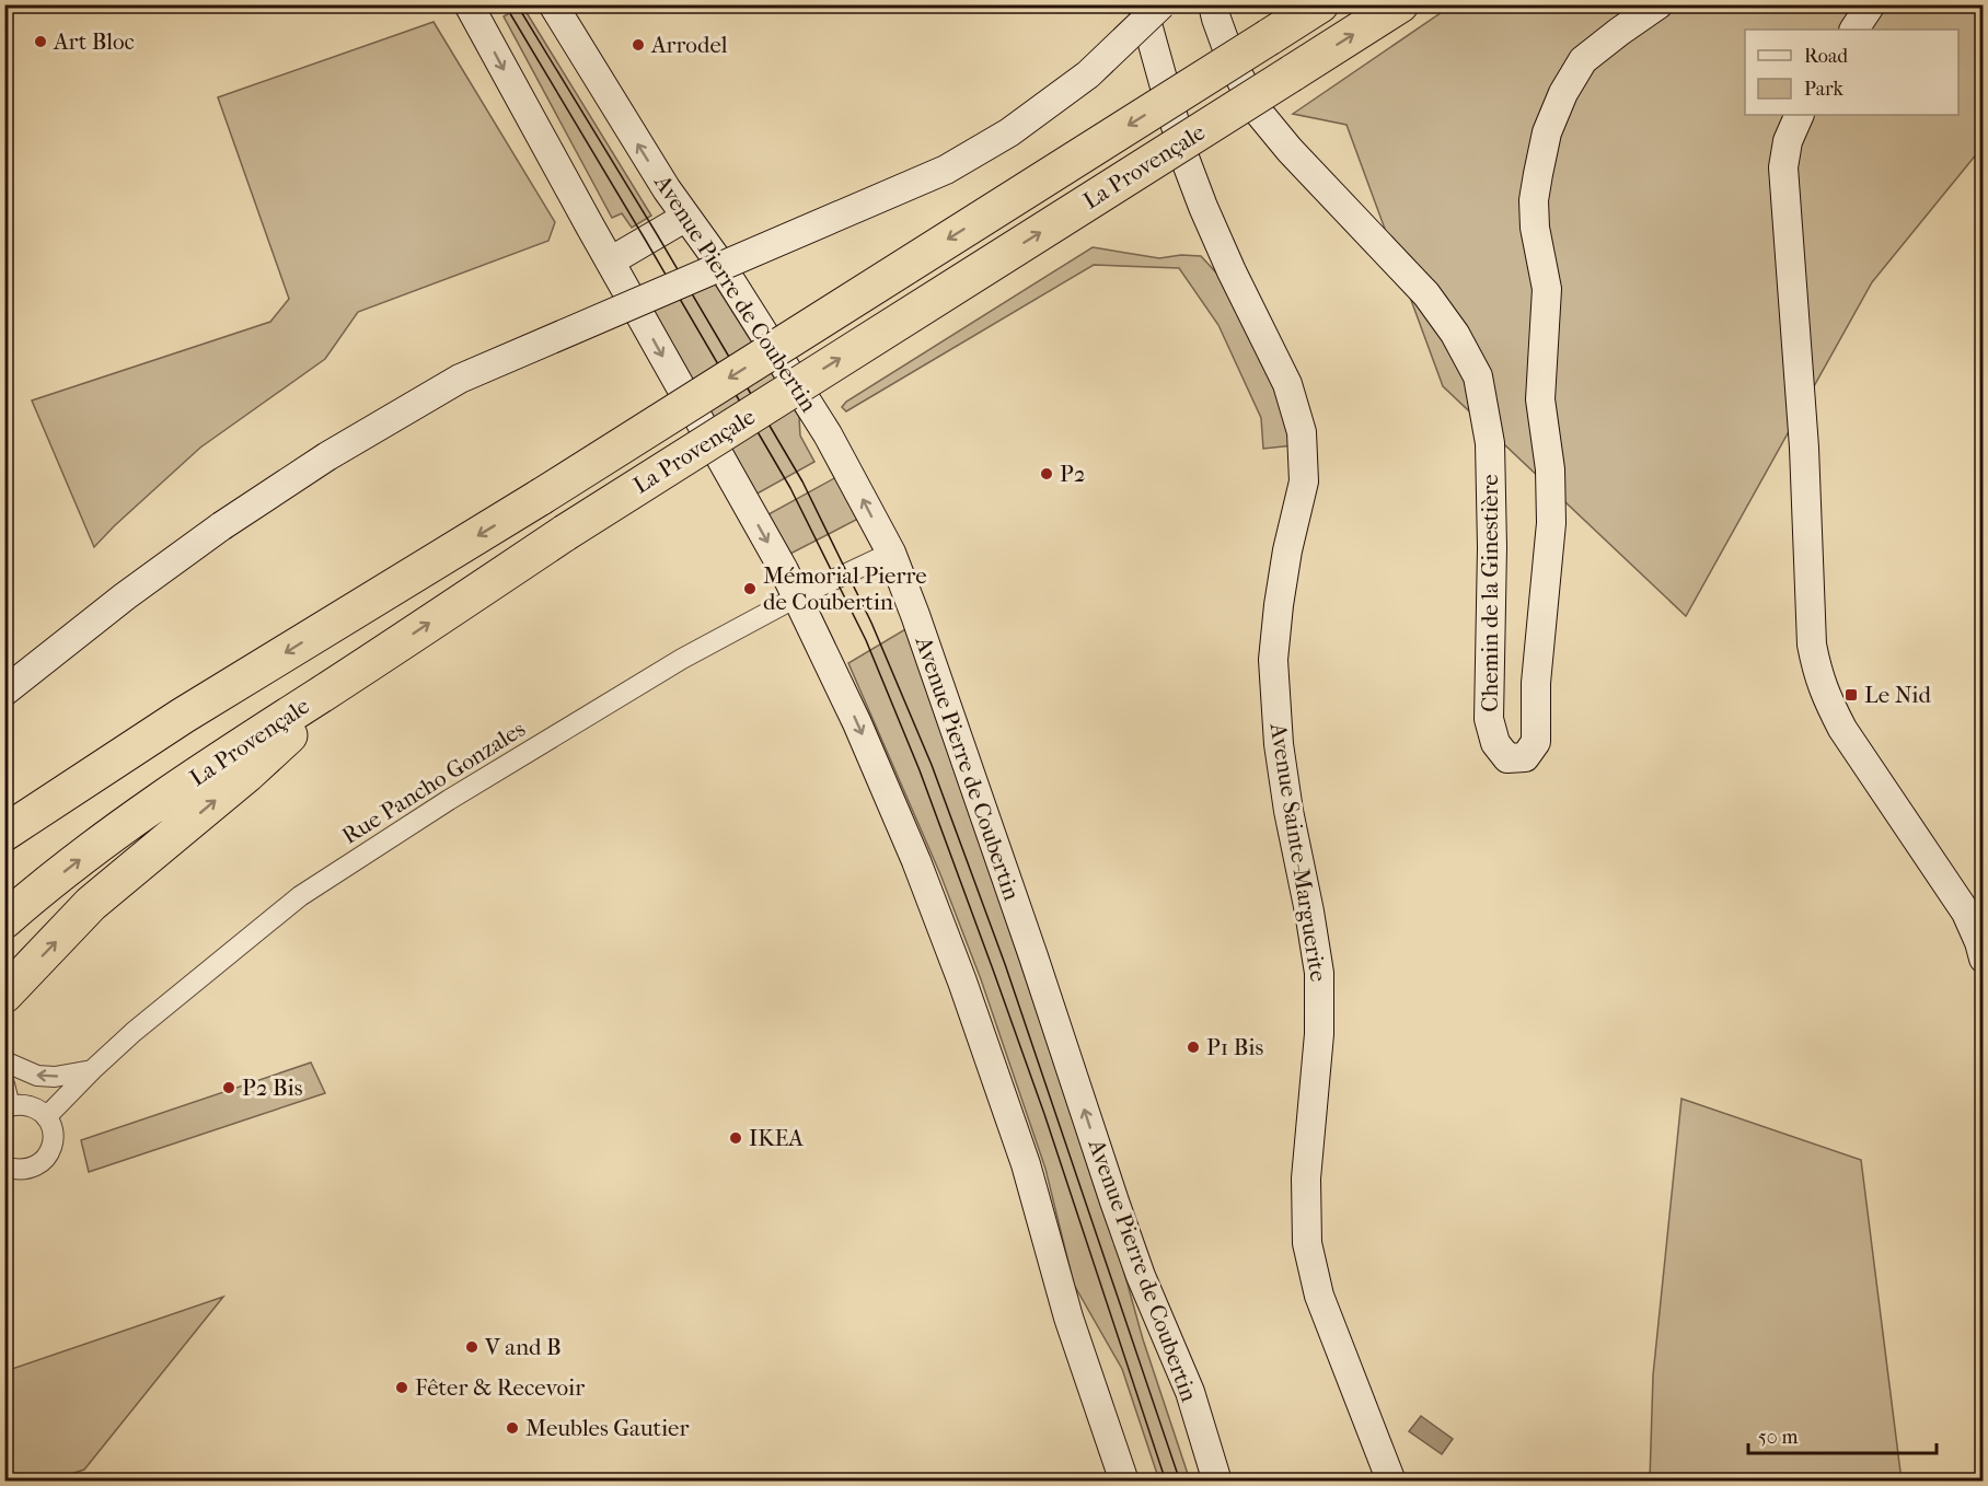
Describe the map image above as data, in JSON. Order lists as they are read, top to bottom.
{
  "streets": {
    "highway": ["La Provençale"],
    "main road": ["Avenue Pierre de Coubertin", "Chemin de la Ginestière", "Avenue Sainte-Marguerite"],
    "street": ["Rue Pancho Gonzales"]
  },
  "crossings": [
    ["Avenue Pierre de Coubertin", "Rue Pancho Gonzales"]
  ],
  "places": {
    "other": [
      "Art Bloc",
      "Arrodel",
      "P2",
      "Mémorial Pierre de Coubertin",
      "P1 Bis",
      "P2 Bis",
      "IKEA",
      "V and B",
      "Fêter & Recevoir",
      "Meubles Gautier"
    ],
    "transit": ["Le Nid"]
  },
  "legend": ["Road", "Park"],
  "scale_bar": "50 m"
}
